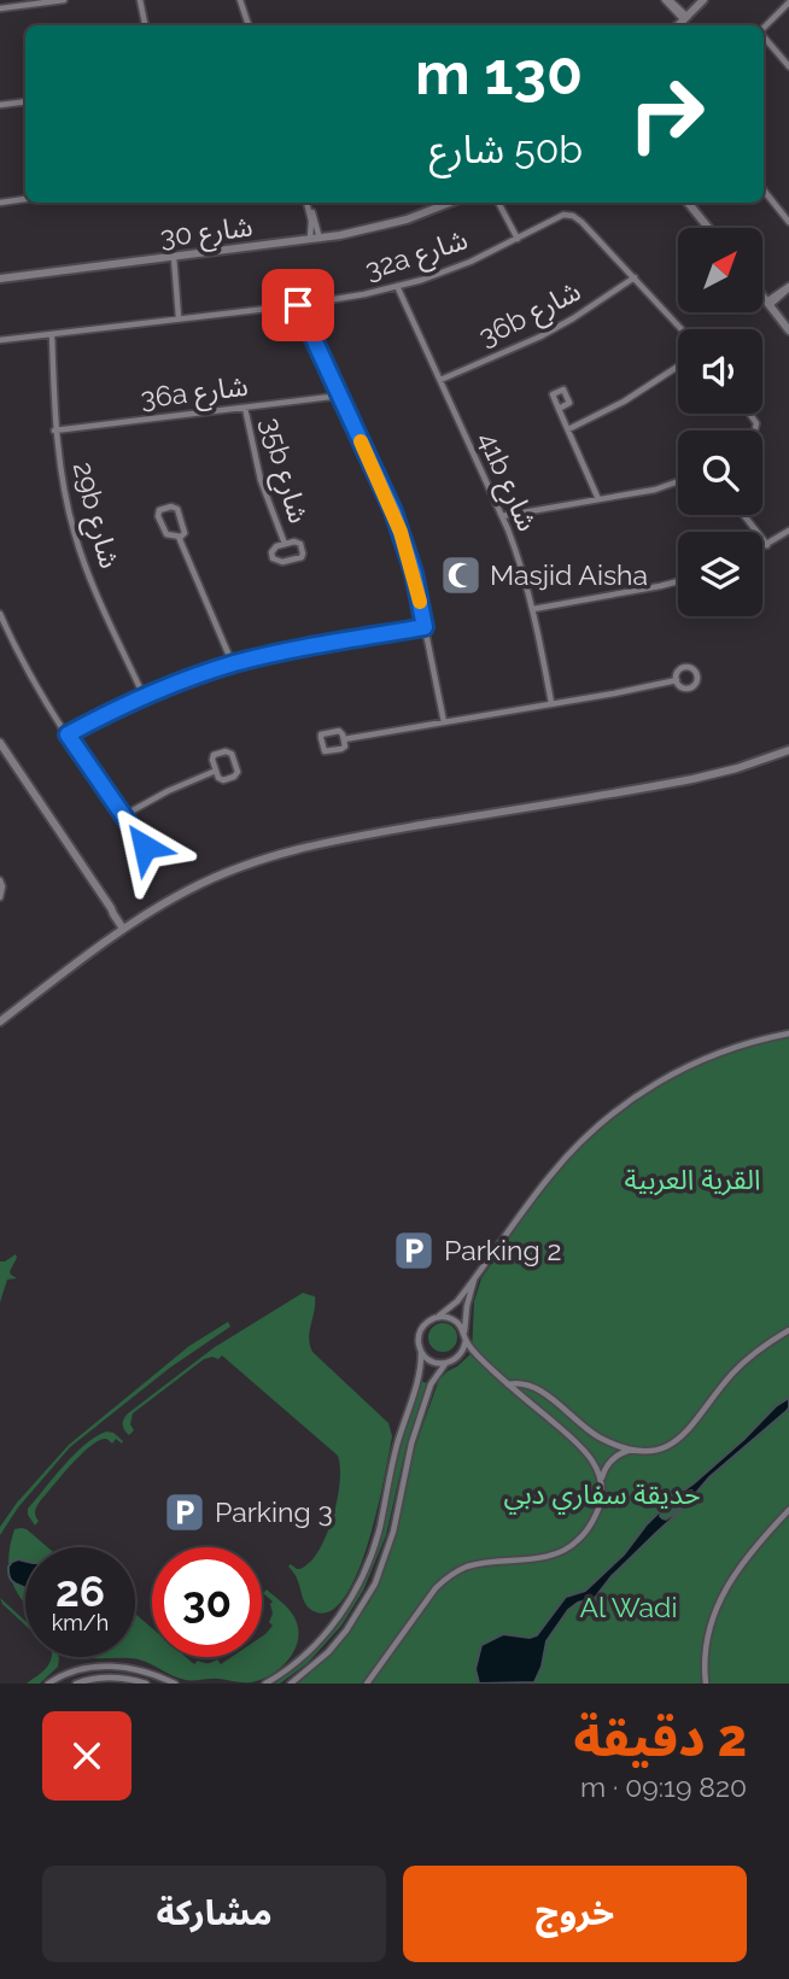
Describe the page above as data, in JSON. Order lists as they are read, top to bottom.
{
  "streets": {
    "street": [
      "شارع 30",
      "32a شارع",
      "36b شارع",
      "36a شارع",
      "35b شارع",
      "41b شارع",
      "29b شارع"
    ]
  },
  "crossings": [
    ["32a شارع", "36b شارع"],
    ["32a شارع", "41b شارع"],
    ["32a شارع", "29b شارع"],
    ["36b شارع", "41b شارع"],
    ["36a شارع", "35b شارع"],
    ["36a شارع", "29b شارع"]
  ],
  "parks": ["القرية العربية", "حديقة سفاري دبي", "Al Wadi"],
  "places": {
    "mosque": ["Masjid Aisha"],
    "parking": ["Parking 2", "Parking 3"]
  },
  "north": "top right",
  "page": {
    "turn": ["130 m", "50b شارع"],
    "speed": "26 km/h",
    "limit": "30",
    "heading": ["2 دقيقة", "820 m · 09:19"],
    "buttons": ["خروج", "مشاركة"]
  }
}
